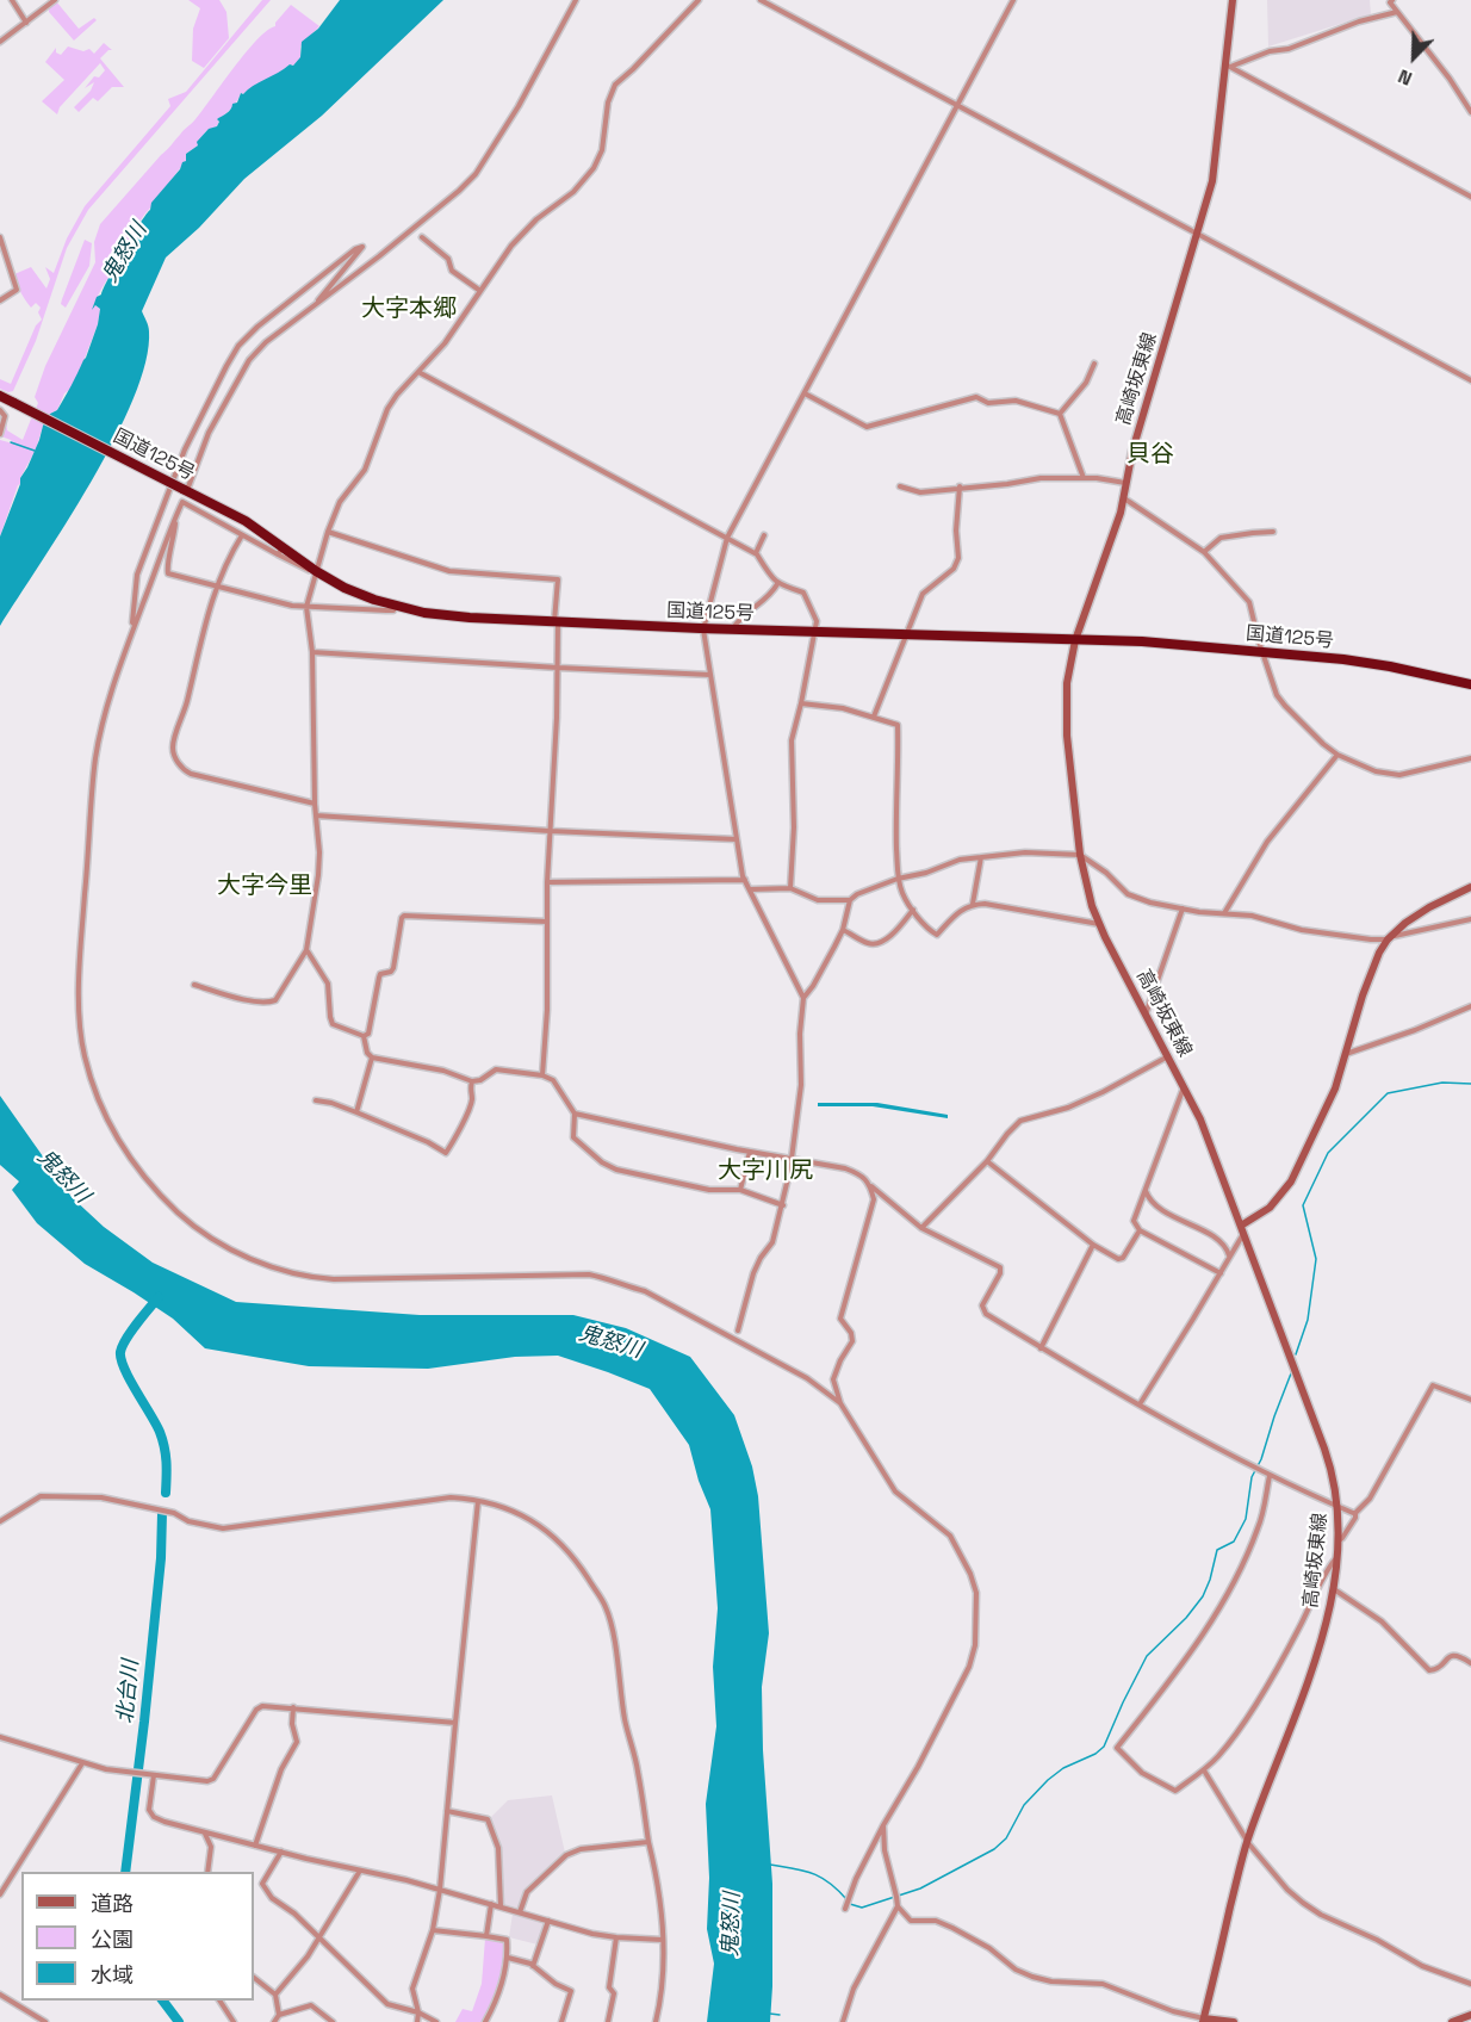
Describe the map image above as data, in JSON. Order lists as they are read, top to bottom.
{
  "streets": {
    "highway": ["国道125号"],
    "main road": ["高崎坂東線"]
  },
  "crossings": [
    ["高崎坂東線", "国道125号"]
  ],
  "districts": [
    "大字本郷",
    "貝谷",
    "大字今里",
    "大字川尻"
  ],
  "water": ["鬼怒川", "北台川"],
  "legend": ["道路", "公園", "水域"],
  "north": "bottom left"
}
